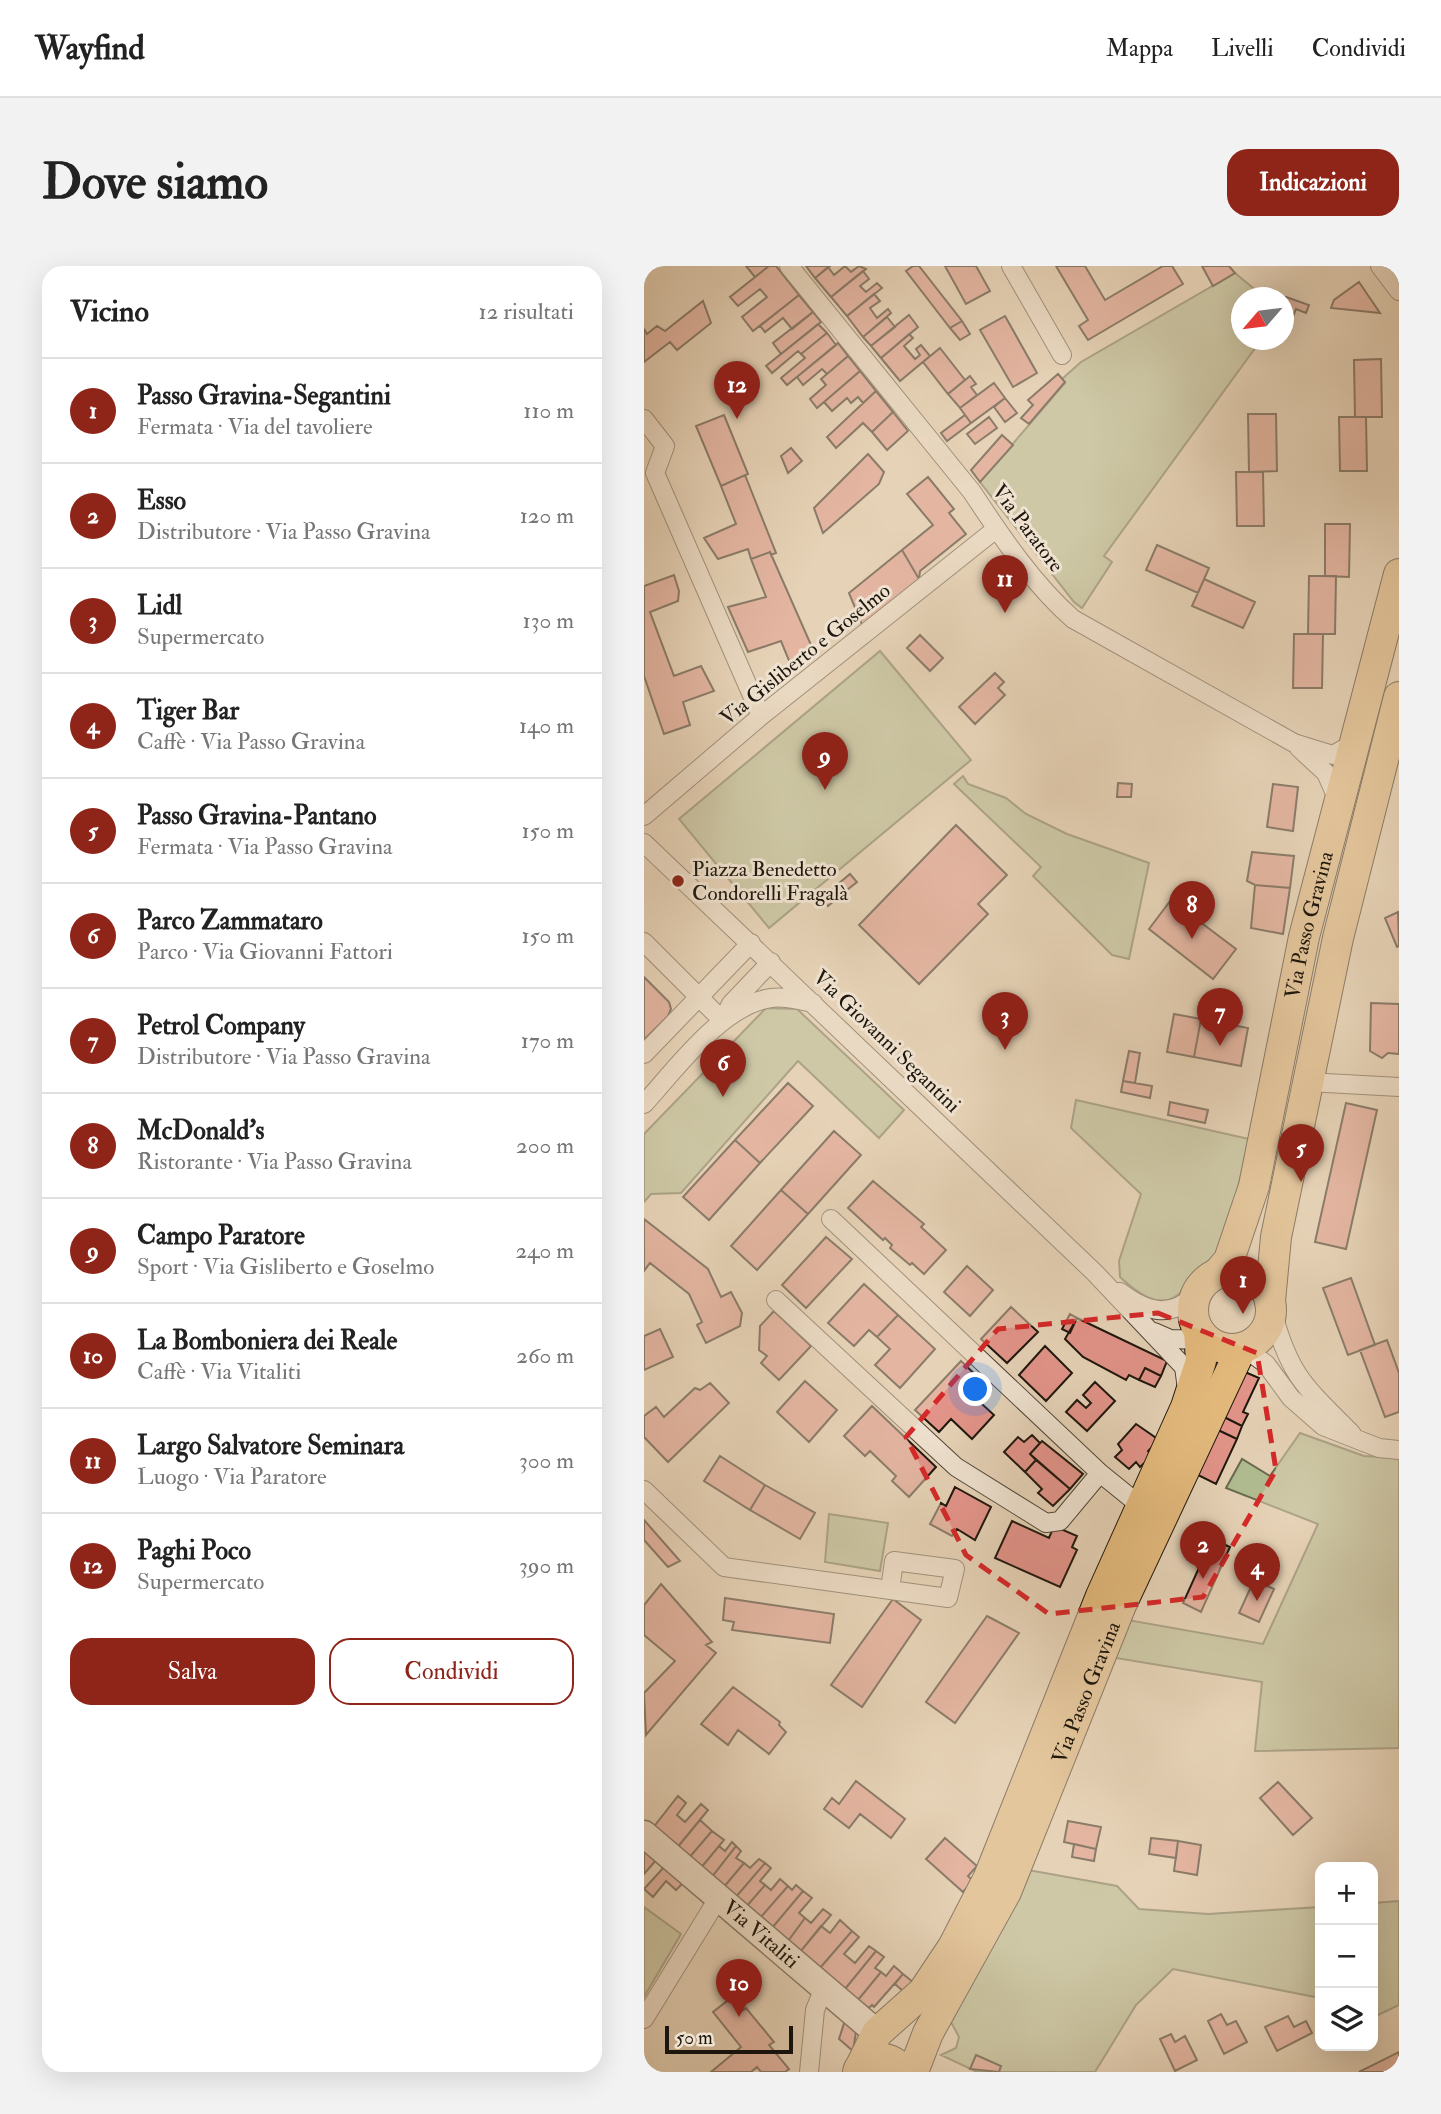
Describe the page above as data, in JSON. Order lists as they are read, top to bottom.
{
  "streets": {
    "main road": ["Via Passo Gravina"],
    "street": [
      "Via Paratore",
      "Via Gisliberto e Goselmo",
      "Via Giovanni Segantini",
      "Via Vitaliti"
    ]
  },
  "crossings": [
    ["Via Paratore", "Via Gisliberto e Goselmo"],
    ["Via Paratore", "Via Passo Gravina"],
    ["Via Passo Gravina", "Via Giovanni Segantini"],
    ["Via Passo Gravina", "Via Vitaliti"]
  ],
  "places": ["Piazza Benedetto Condorelli Fragalà"],
  "scale_bar": "50 m",
  "north": "bottom left",
  "page": {
    "header": "Wayfind",
    "nav": ["Mappa", "Livelli", "Condividi"],
    "buttons": [
      "Indicazioni",
      ["Salva", "Condividi"]
    ],
    "title": "Dove siamo",
    "heading": ["Vicino", "12 risultati"],
    "list": [
      {
        "mark": "1",
        "name": "Passo Gravina-Segantini",
        "note": "Fermata · Via del tavoliere",
        "value": "110 m"
      },
      {
        "mark": "2",
        "name": "Esso",
        "note": "Distributore · Via Passo Gravina",
        "value": "120 m"
      },
      {
        "mark": "3",
        "name": "Lidl",
        "note": "Supermercato",
        "value": "130 m"
      },
      {
        "mark": "4",
        "name": "Tiger Bar",
        "note": "Caffè · Via Passo Gravina",
        "value": "140 m"
      },
      {
        "mark": "5",
        "name": "Passo Gravina-Pantano",
        "note": "Fermata · Via Passo Gravina",
        "value": "150 m"
      },
      {
        "mark": "6",
        "name": "Parco Zammataro",
        "note": "Parco · Via Giovanni Fattori",
        "value": "150 m"
      },
      {
        "mark": "7",
        "name": "Petrol Company",
        "note": "Distributore · Via Passo Gravina",
        "value": "170 m"
      },
      {
        "mark": "8",
        "name": "McDonald's",
        "note": "Ristorante · Via Passo Gravina",
        "value": "200 m"
      },
      {
        "mark": "9",
        "name": "Campo Paratore",
        "note": "Sport · Via Gisliberto e Goselmo",
        "value": "240 m"
      },
      {
        "mark": "10",
        "name": "La Bomboniera dei Reale",
        "note": "Caffè · Via Vitaliti",
        "value": "260 m"
      },
      {
        "mark": "11",
        "name": "Largo Salvatore Seminara",
        "note": "Luogo · Via Paratore",
        "value": "300 m"
      },
      {
        "mark": "12",
        "name": "Paghi Poco",
        "note": "Supermercato",
        "value": "390 m"
      }
    ],
    "pins": [
      "12",
      "11",
      "9",
      "8",
      "7",
      "3",
      "6",
      "5",
      "1",
      "2",
      "4",
      "10"
    ],
    "map_buttons": ["+", "−"],
    "scale": "50 m"
  }
}
